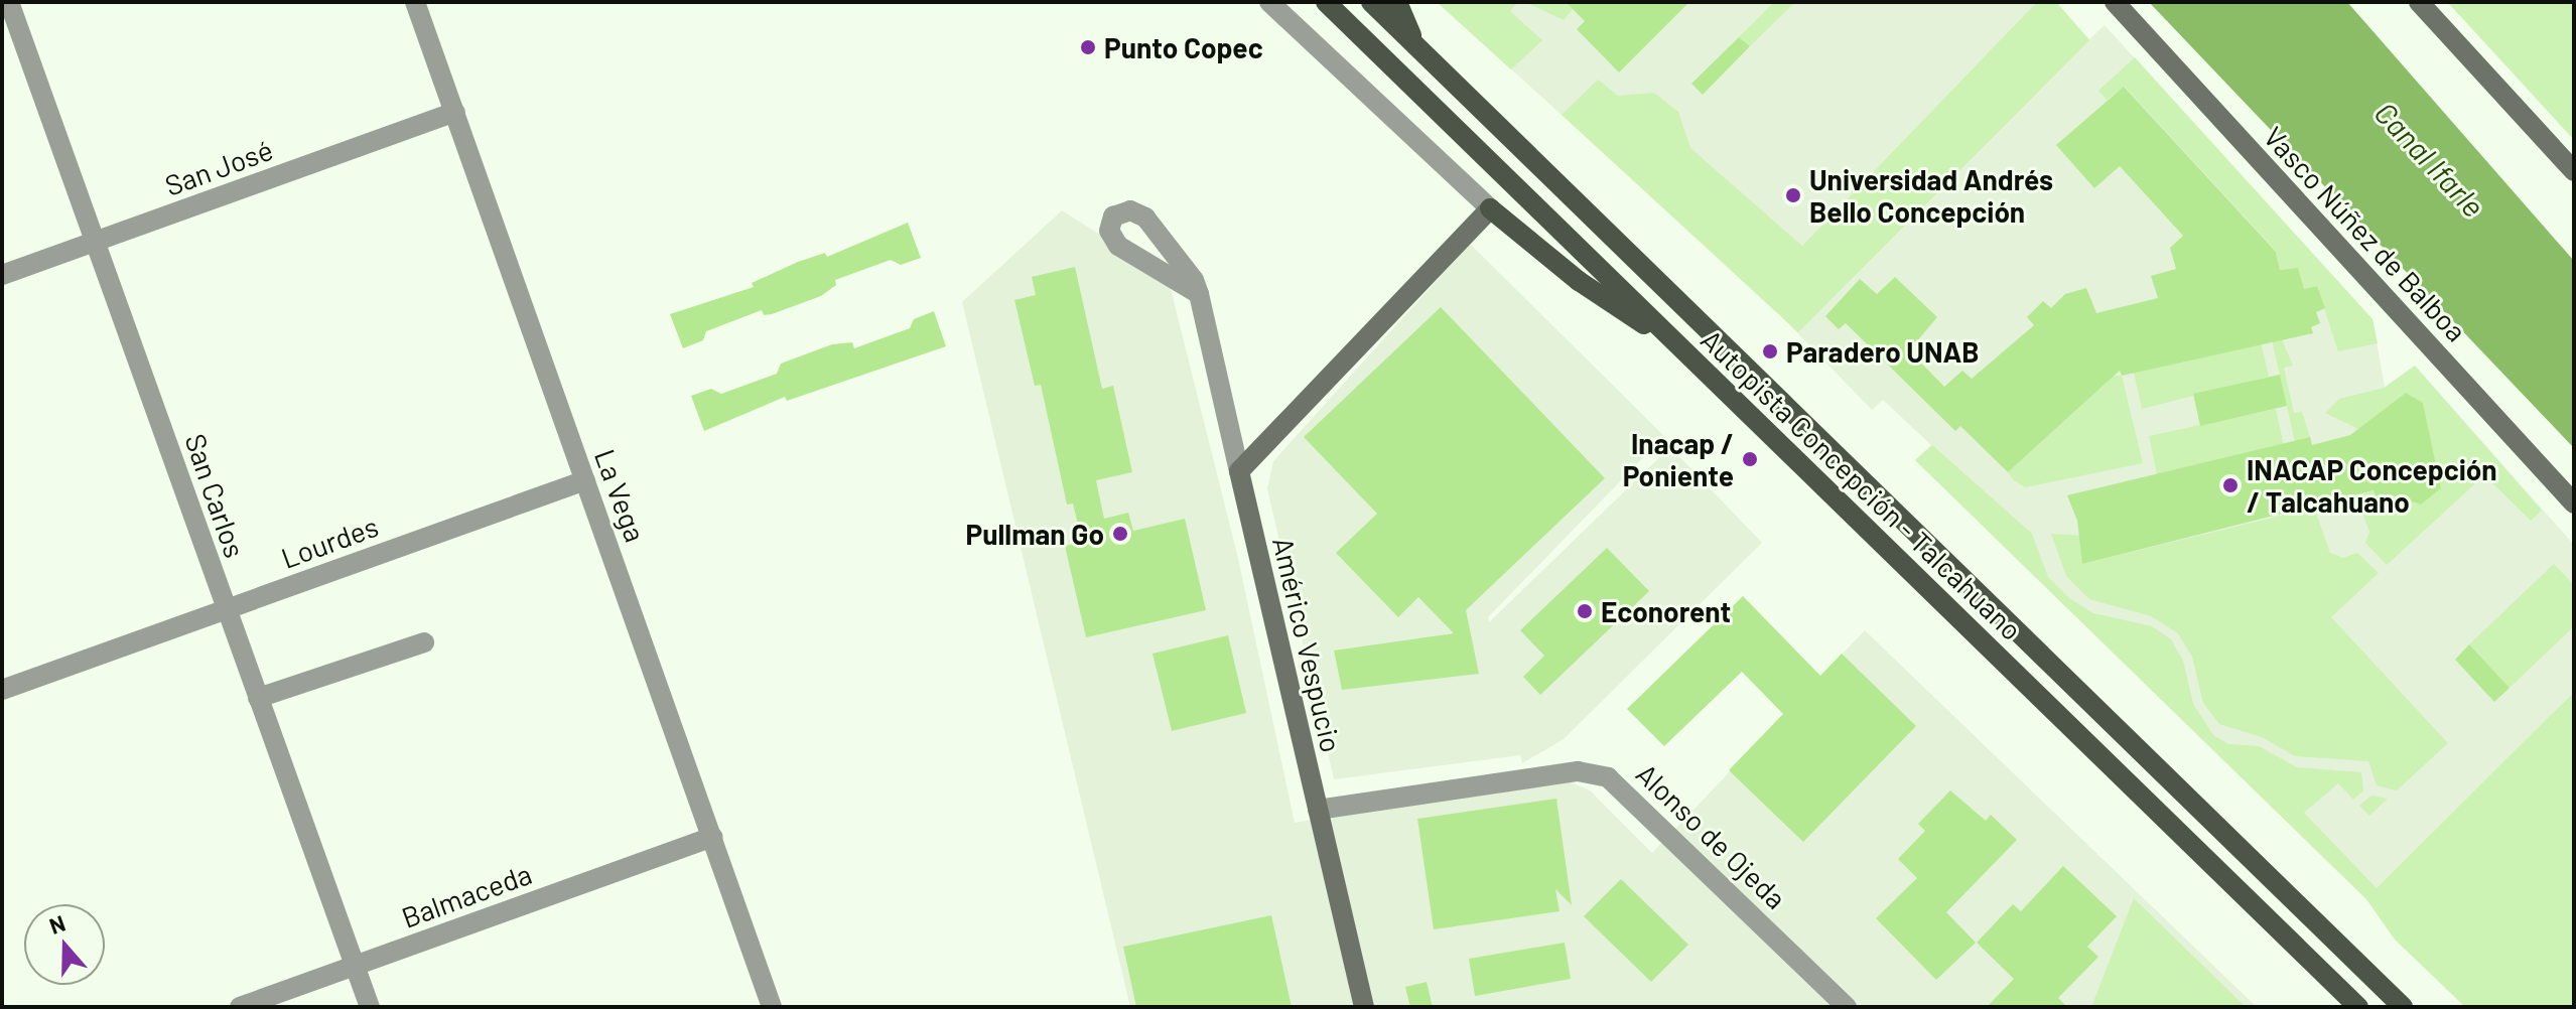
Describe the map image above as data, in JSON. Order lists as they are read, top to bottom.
{
  "streets": {
    "main road": ["Autopista Concepción - Talcahuano"],
    "street": [
      "San José",
      "Vasco Núñez de Balboa",
      "San Carlos",
      "La Vega",
      "Lourdes",
      "Américo Vespucio",
      "Alonso de Ojeda",
      "Balmaceda"
    ]
  },
  "crossings": [
    ["San José", "San Carlos"],
    ["San José", "La Vega"],
    ["San Carlos", "Lourdes"],
    ["San Carlos", "Balmaceda"],
    ["La Vega", "Lourdes"],
    ["La Vega", "Balmaceda"],
    ["Américo Vespucio", "Alonso de Ojeda"]
  ],
  "water": ["Canal Ifarle"],
  "places": [
    "Punto Copec",
    "Universidad Andrés Bello Concepción",
    "Paradero UNAB",
    "Inacap / Poniente",
    "INACAP Concepción / Talcahuano",
    "Pullman Go",
    "Econorent"
  ],
  "north": "top"
}
